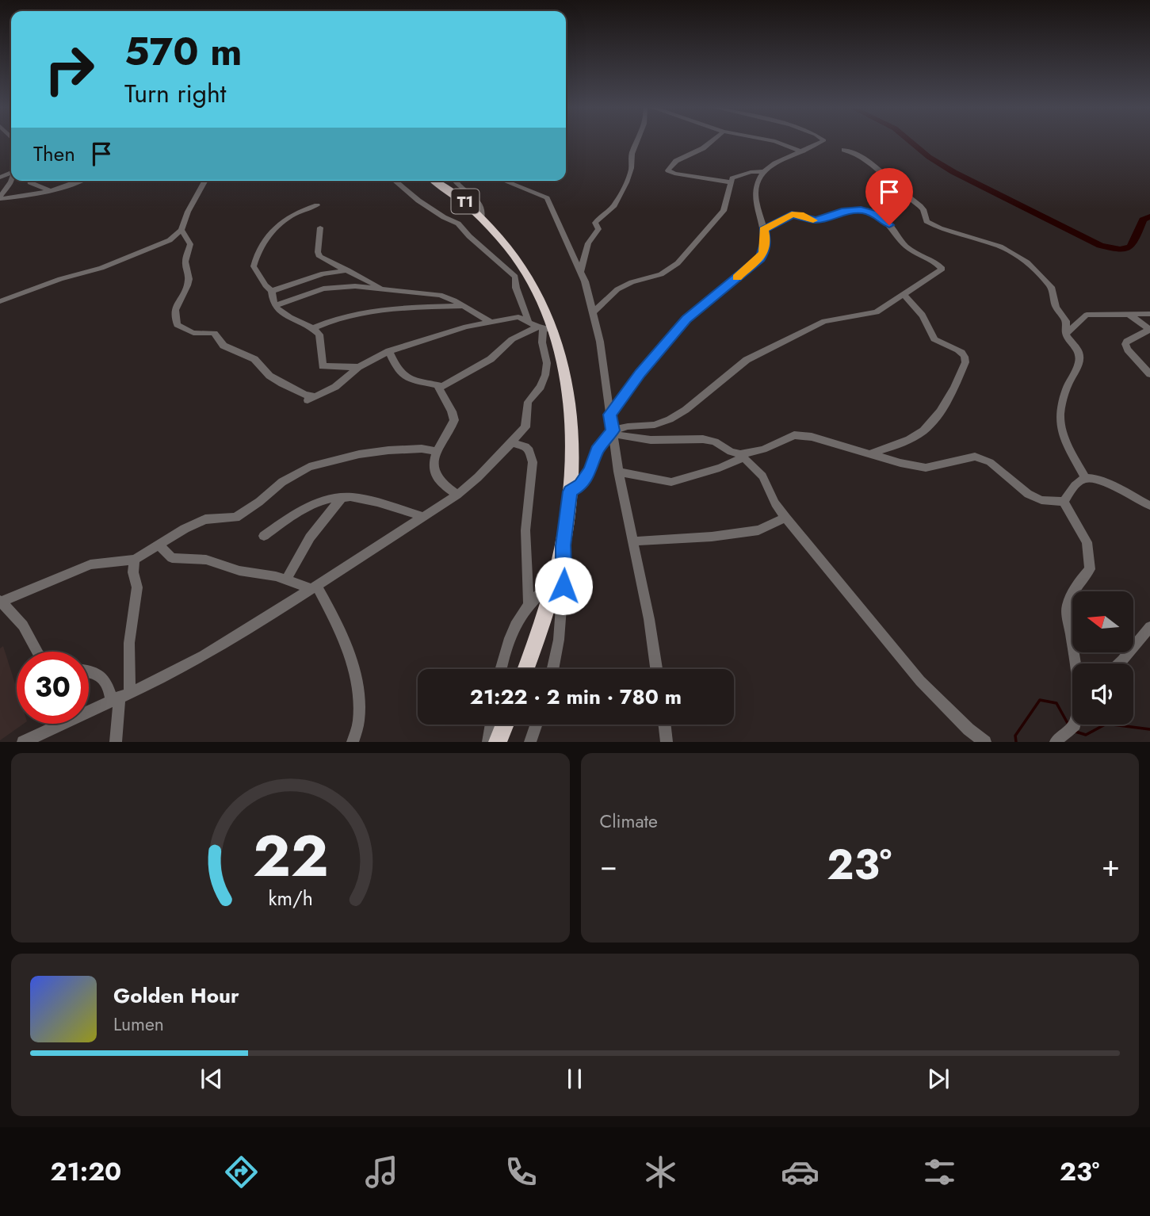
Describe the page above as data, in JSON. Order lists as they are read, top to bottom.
{
  "streets": {
    "highway": ["T1"]
  },
  "north": "left",
  "page": {
    "turn": ["570 m", "Turn right"],
    "then": "Then",
    "limit": "30",
    "trip": "21:22 · 2 min · 780 m",
    "tile": "Climate",
    "heat": ["−", "23°", "+"],
    "song": ["Golden Hour", "Lumen"],
    "tabs": ["21:20", "23°"],
    "gauge": ["22", "km/h"]
  }
}
